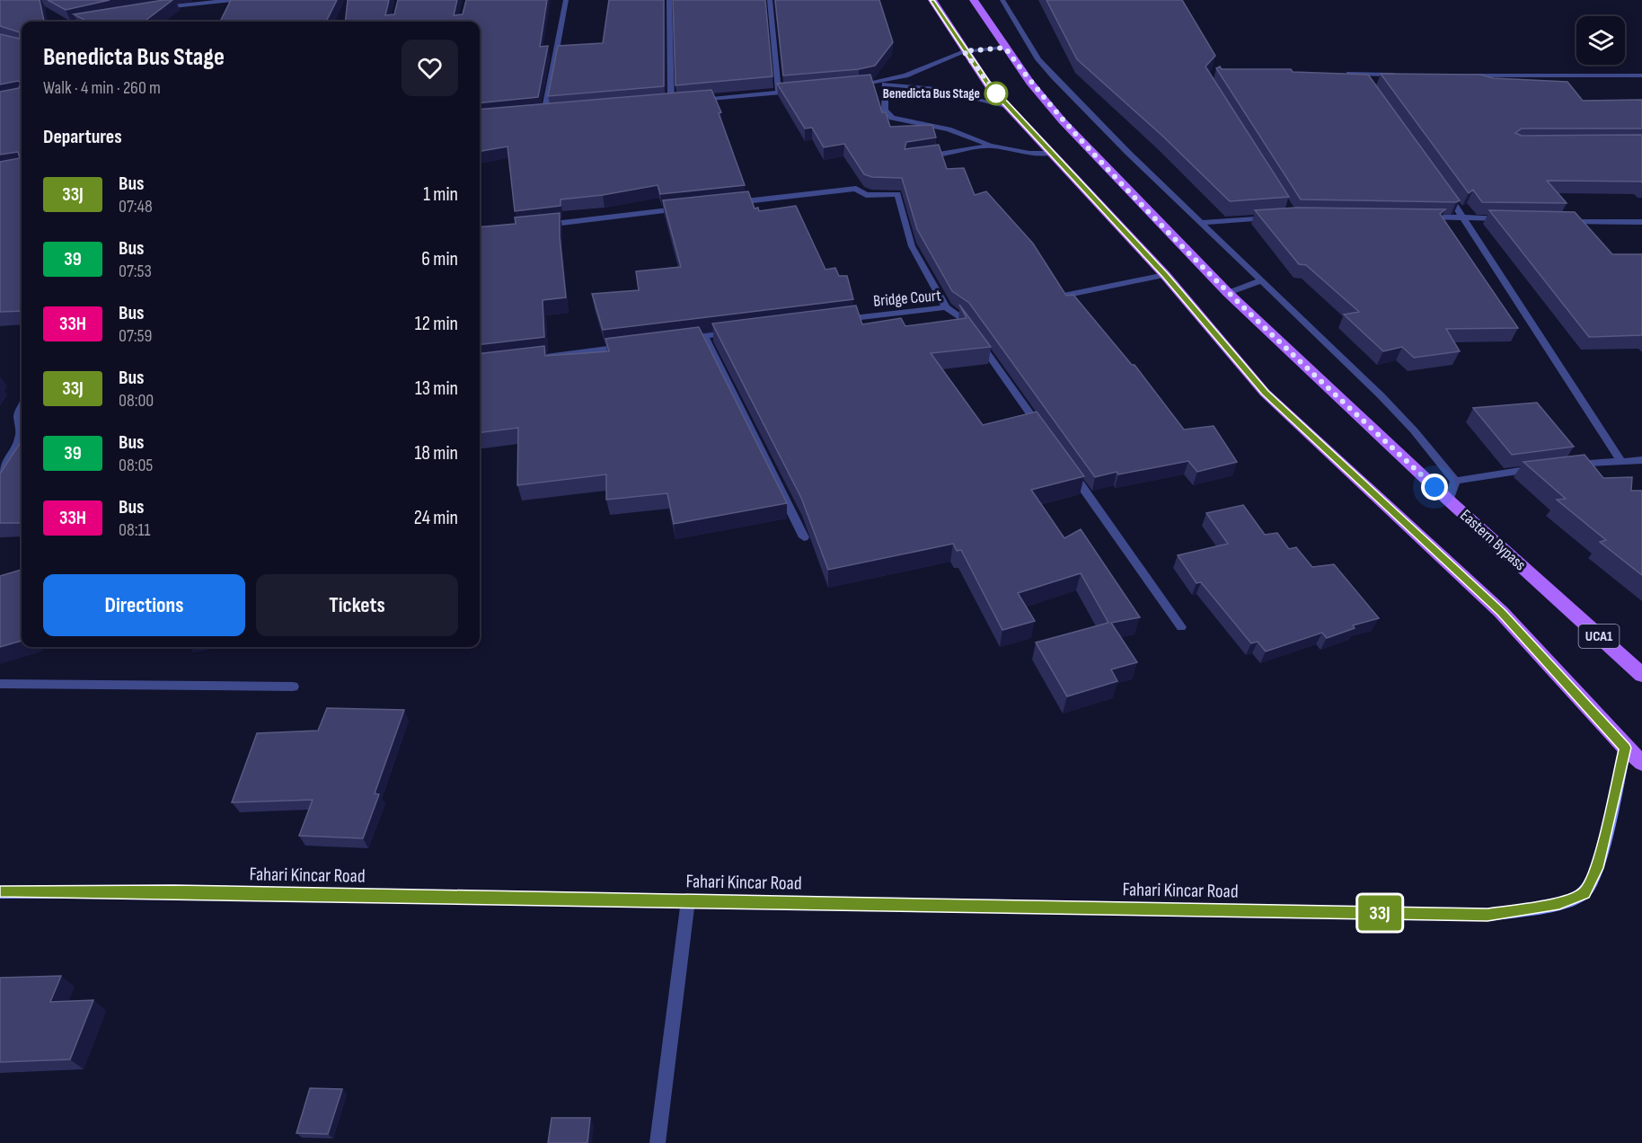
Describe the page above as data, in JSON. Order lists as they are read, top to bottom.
{
  "streets": {
    "main road": ["Eastern Bypass", "UCA1"],
    "street": ["Bridge Court", "Fahari Kincar Road"]
  },
  "places": ["Benedicta Bus Stage"],
  "lines": ["bus line 33J"],
  "page": {
    "on_map": "33J",
    "heading": [
      ["Benedicta Bus Stage", "Walk · 4 min · 260 m"],
      "Departures"
    ],
    "list": [
      {
        "mark": "33J",
        "name": "Bus",
        "note": "07:48",
        "value": "1 min"
      },
      {
        "mark": "39",
        "name": "Bus",
        "note": "07:53",
        "value": "6 min"
      },
      {
        "mark": "33H",
        "name": "Bus",
        "note": "07:59",
        "value": "12 min"
      },
      {
        "mark": "33J",
        "name": "Bus",
        "note": "08:00",
        "value": "13 min"
      },
      {
        "mark": "39",
        "name": "Bus",
        "note": "08:05",
        "value": "18 min"
      },
      {
        "mark": "33H",
        "name": "Bus",
        "note": "08:11",
        "value": "24 min"
      }
    ],
    "buttons": ["Directions", "Tickets"]
  }
}
